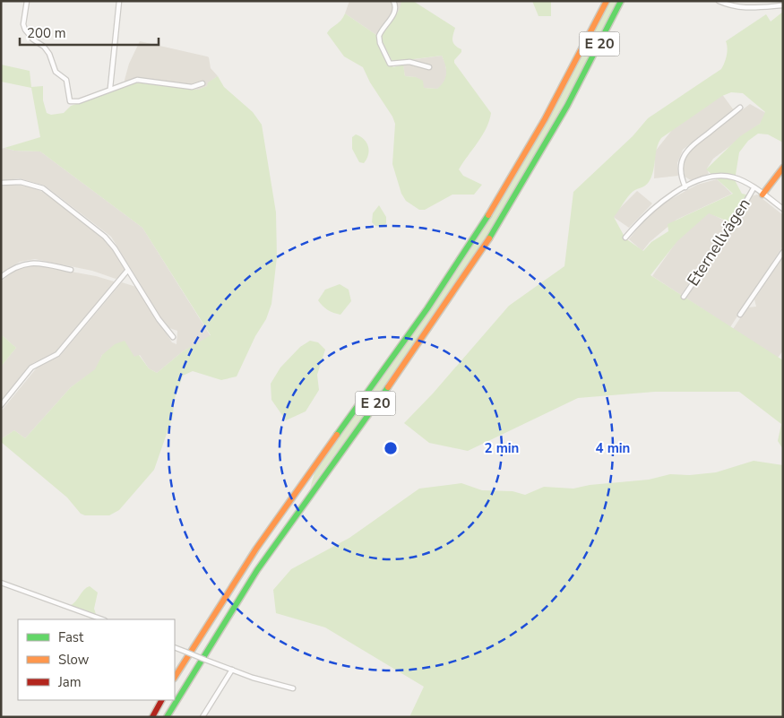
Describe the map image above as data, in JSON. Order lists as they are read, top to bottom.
{
  "streets": {
    "main road": ["E 20"],
    "street": ["Eternellvägen"]
  },
  "legend": ["Fast", "Slow", "Jam"],
  "scale_bar": "200 m",
  "rings": ["2 min", "4 min"]
}
